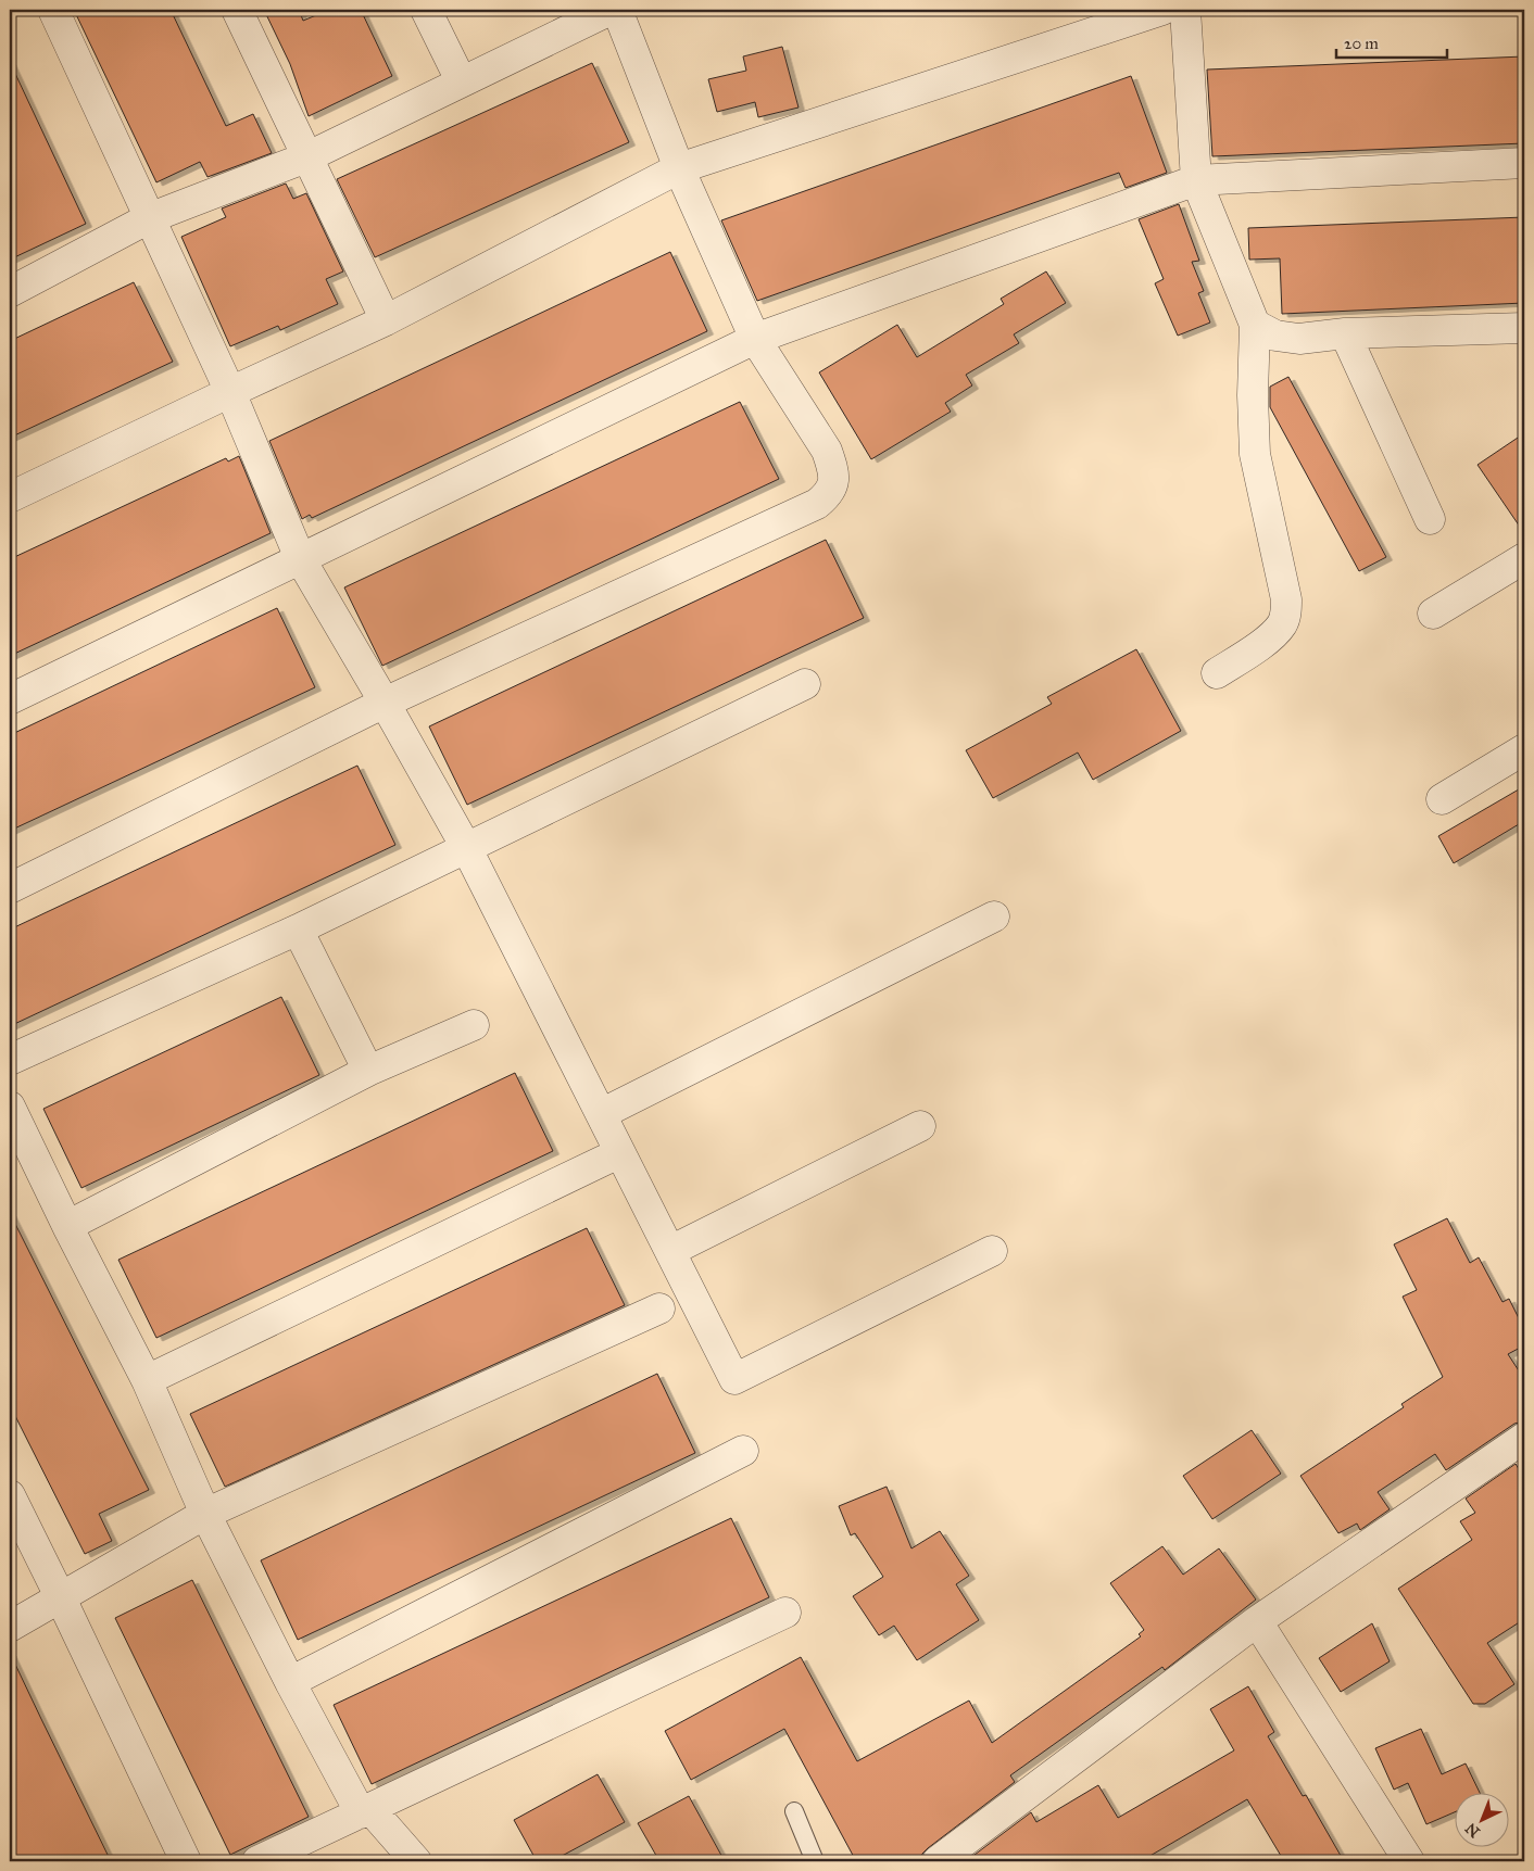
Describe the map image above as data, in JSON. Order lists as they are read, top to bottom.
{
  "scale_bar": "20 m",
  "north": "bottom left"
}
